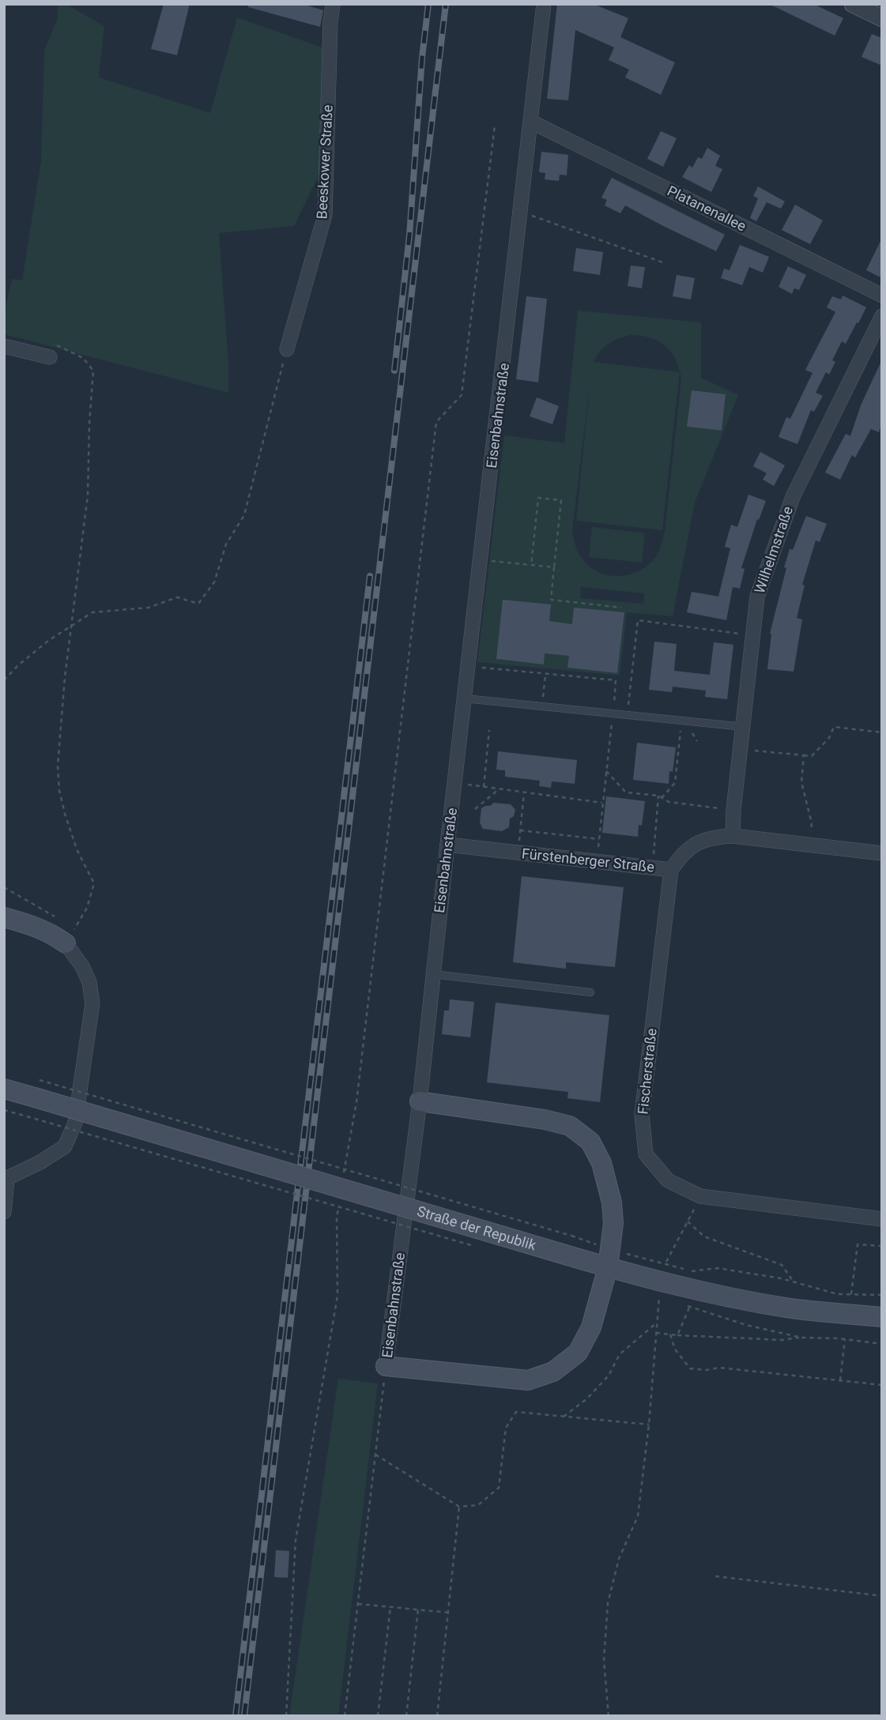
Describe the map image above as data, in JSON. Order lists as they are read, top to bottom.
{
  "streets": {
    "main road": ["Straße der Republik"],
    "street": [
      "Beeskower Straße",
      "Platanenallee",
      "Eisenbahnstraße",
      "Wilhelmstraße",
      "Fürstenberger Straße",
      "Fischerstraße"
    ]
  },
  "crossings": [
    ["Platanenallee", "Eisenbahnstraße"],
    ["Eisenbahnstraße", "Fürstenberger Straße"],
    ["Wilhelmstraße", "Fürstenberger Straße"],
    ["Fürstenberger Straße", "Fischerstraße"]
  ]
}
